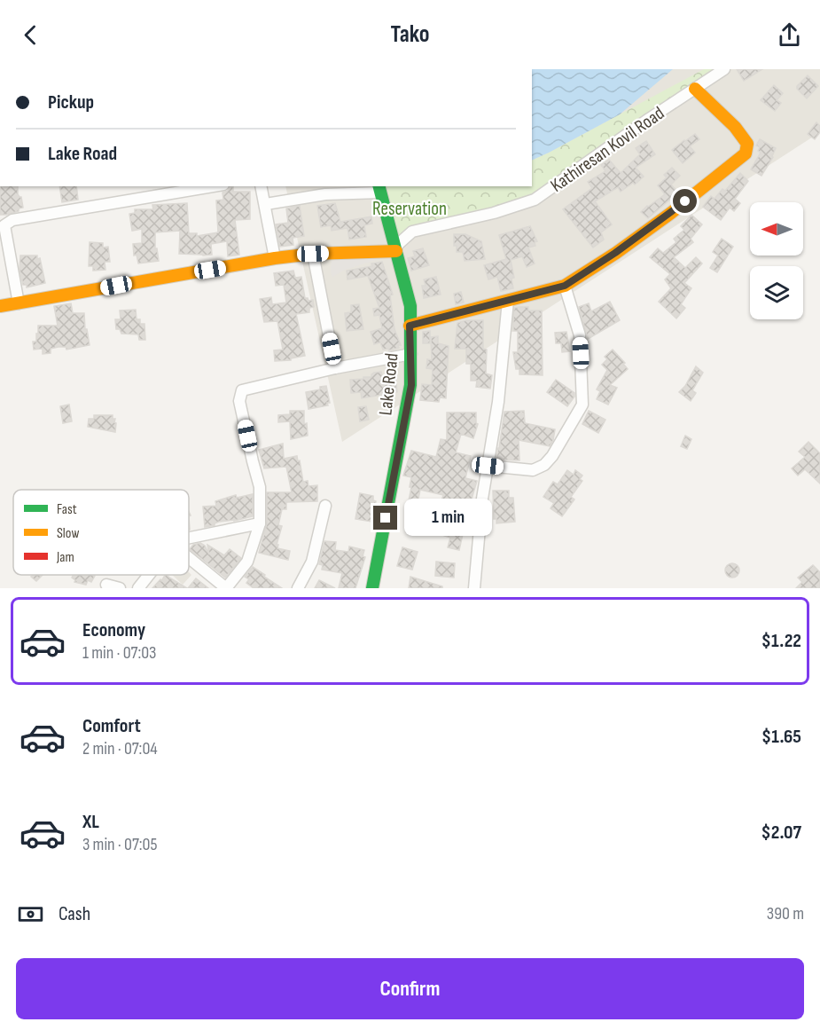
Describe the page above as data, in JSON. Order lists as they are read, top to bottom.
{
  "streets": {
    "street": ["Kathiresan Kovil Road", "Lake Road"]
  },
  "crossings": [
    ["Kathiresan Kovil Road", "Lake Road"]
  ],
  "parks": ["Reservation"],
  "legend": ["Fast", "Slow", "Jam"],
  "north": "left",
  "page": {
    "header": "Tako",
    "banner": ["Pickup", "Lake Road"],
    "bubble": "1 min",
    "list": [
      {
        "name": "Economy",
        "note": "1 min · 07:03",
        "value": "$1.22"
      },
      {
        "name": "Comfort",
        "note": "2 min · 07:04",
        "value": "$1.65"
      },
      {
        "name": "XL",
        "note": "3 min · 07:05",
        "value": "$2.07"
      }
    ],
    "pay": ["Cash", "390 m"],
    "buttons": "Confirm"
  }
}
